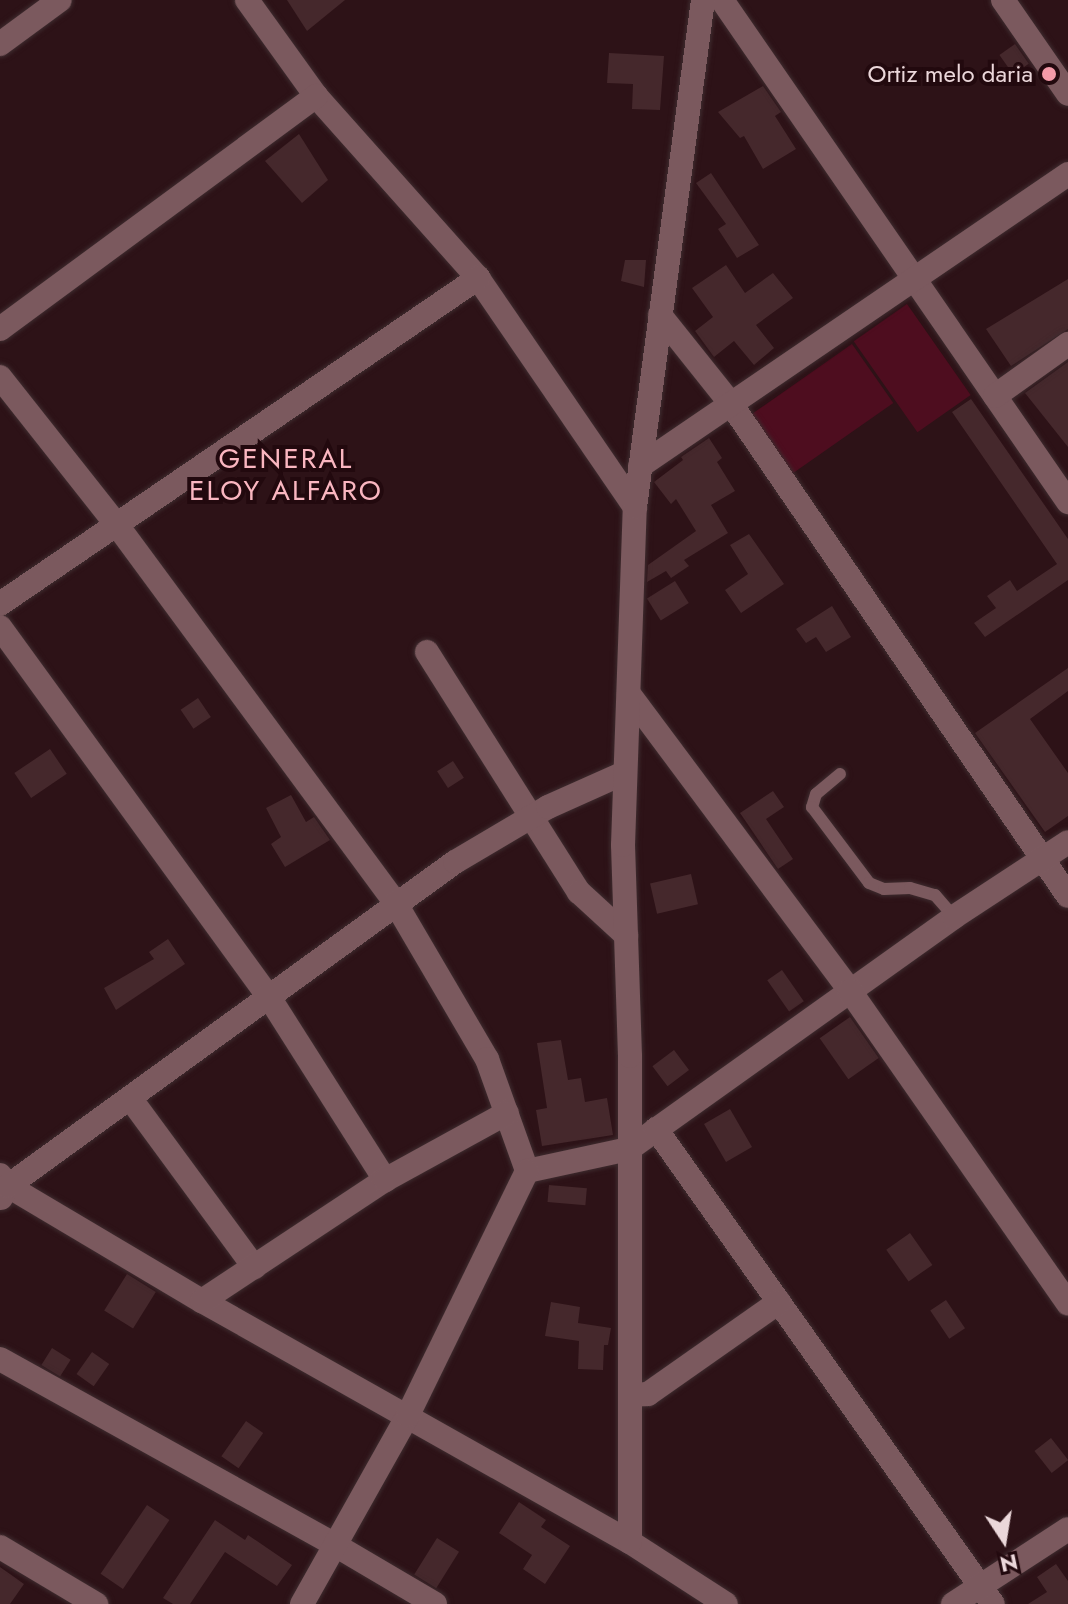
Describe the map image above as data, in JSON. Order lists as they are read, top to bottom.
{
  "districts": ["GENERAL ELOY ALFARO"],
  "places": ["Ortiz melo daria"],
  "north": "bottom"
}
